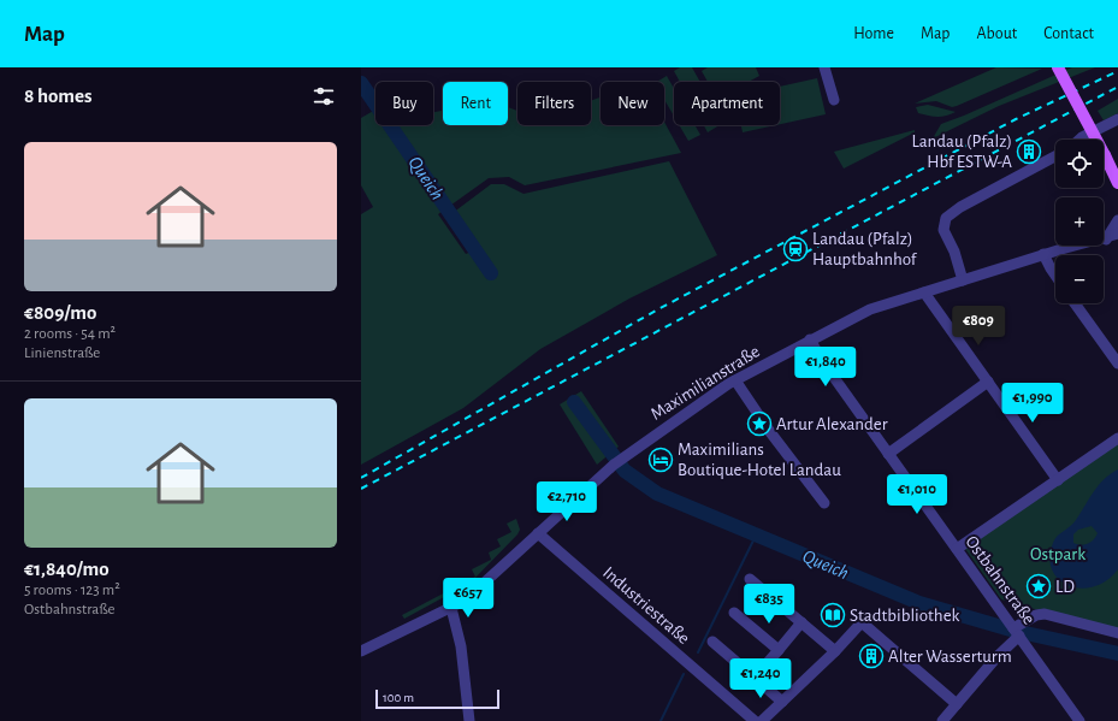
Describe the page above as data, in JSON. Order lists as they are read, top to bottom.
{
  "streets": {
    "street": ["Maximilianstraße", "Ostbahnstraße", "Industriestraße"]
  },
  "crossings": [
    ["Maximilianstraße", "Ostbahnstraße"],
    ["Maximilianstraße", "Industriestraße"]
  ],
  "water": ["Queich"],
  "parks": ["Ostpark"],
  "places": {
    "building": ["Landau (Pfalz) Hbf ESTW-A", "Alter Wasserturm"],
    "station": ["Landau (Pfalz) Hauptbahnhof"],
    "place": ["Artur Alexander", "LD"],
    "hotel": ["Maximilians Boutique-Hotel Landau"],
    "library": ["Stadtbibliothek"]
  },
  "scale_bar": "100 m",
  "page": {
    "header": "Map",
    "nav": [
      "Home",
      "Map",
      "About",
      "Contact"
    ],
    "heading": "8 homes",
    "chip": [
      "Buy",
      "Rent",
      "Filters",
      "New",
      "Apartment"
    ],
    "list": [
      {
        "name": "€809/mo",
        "note": "2 rooms · 54 m² · Linienstraße"
      },
      {
        "name": "€1,840/mo",
        "note": "5 rooms · 123 m² · Ostbahnstraße"
      }
    ],
    "map_buttons": ["+", "−"],
    "price": [
      "€809",
      "€1,840",
      "€1,990",
      "€1,010",
      "€2,710",
      "€657",
      "€835",
      "€1,240"
    ],
    "scale": "100 m"
  }
}
